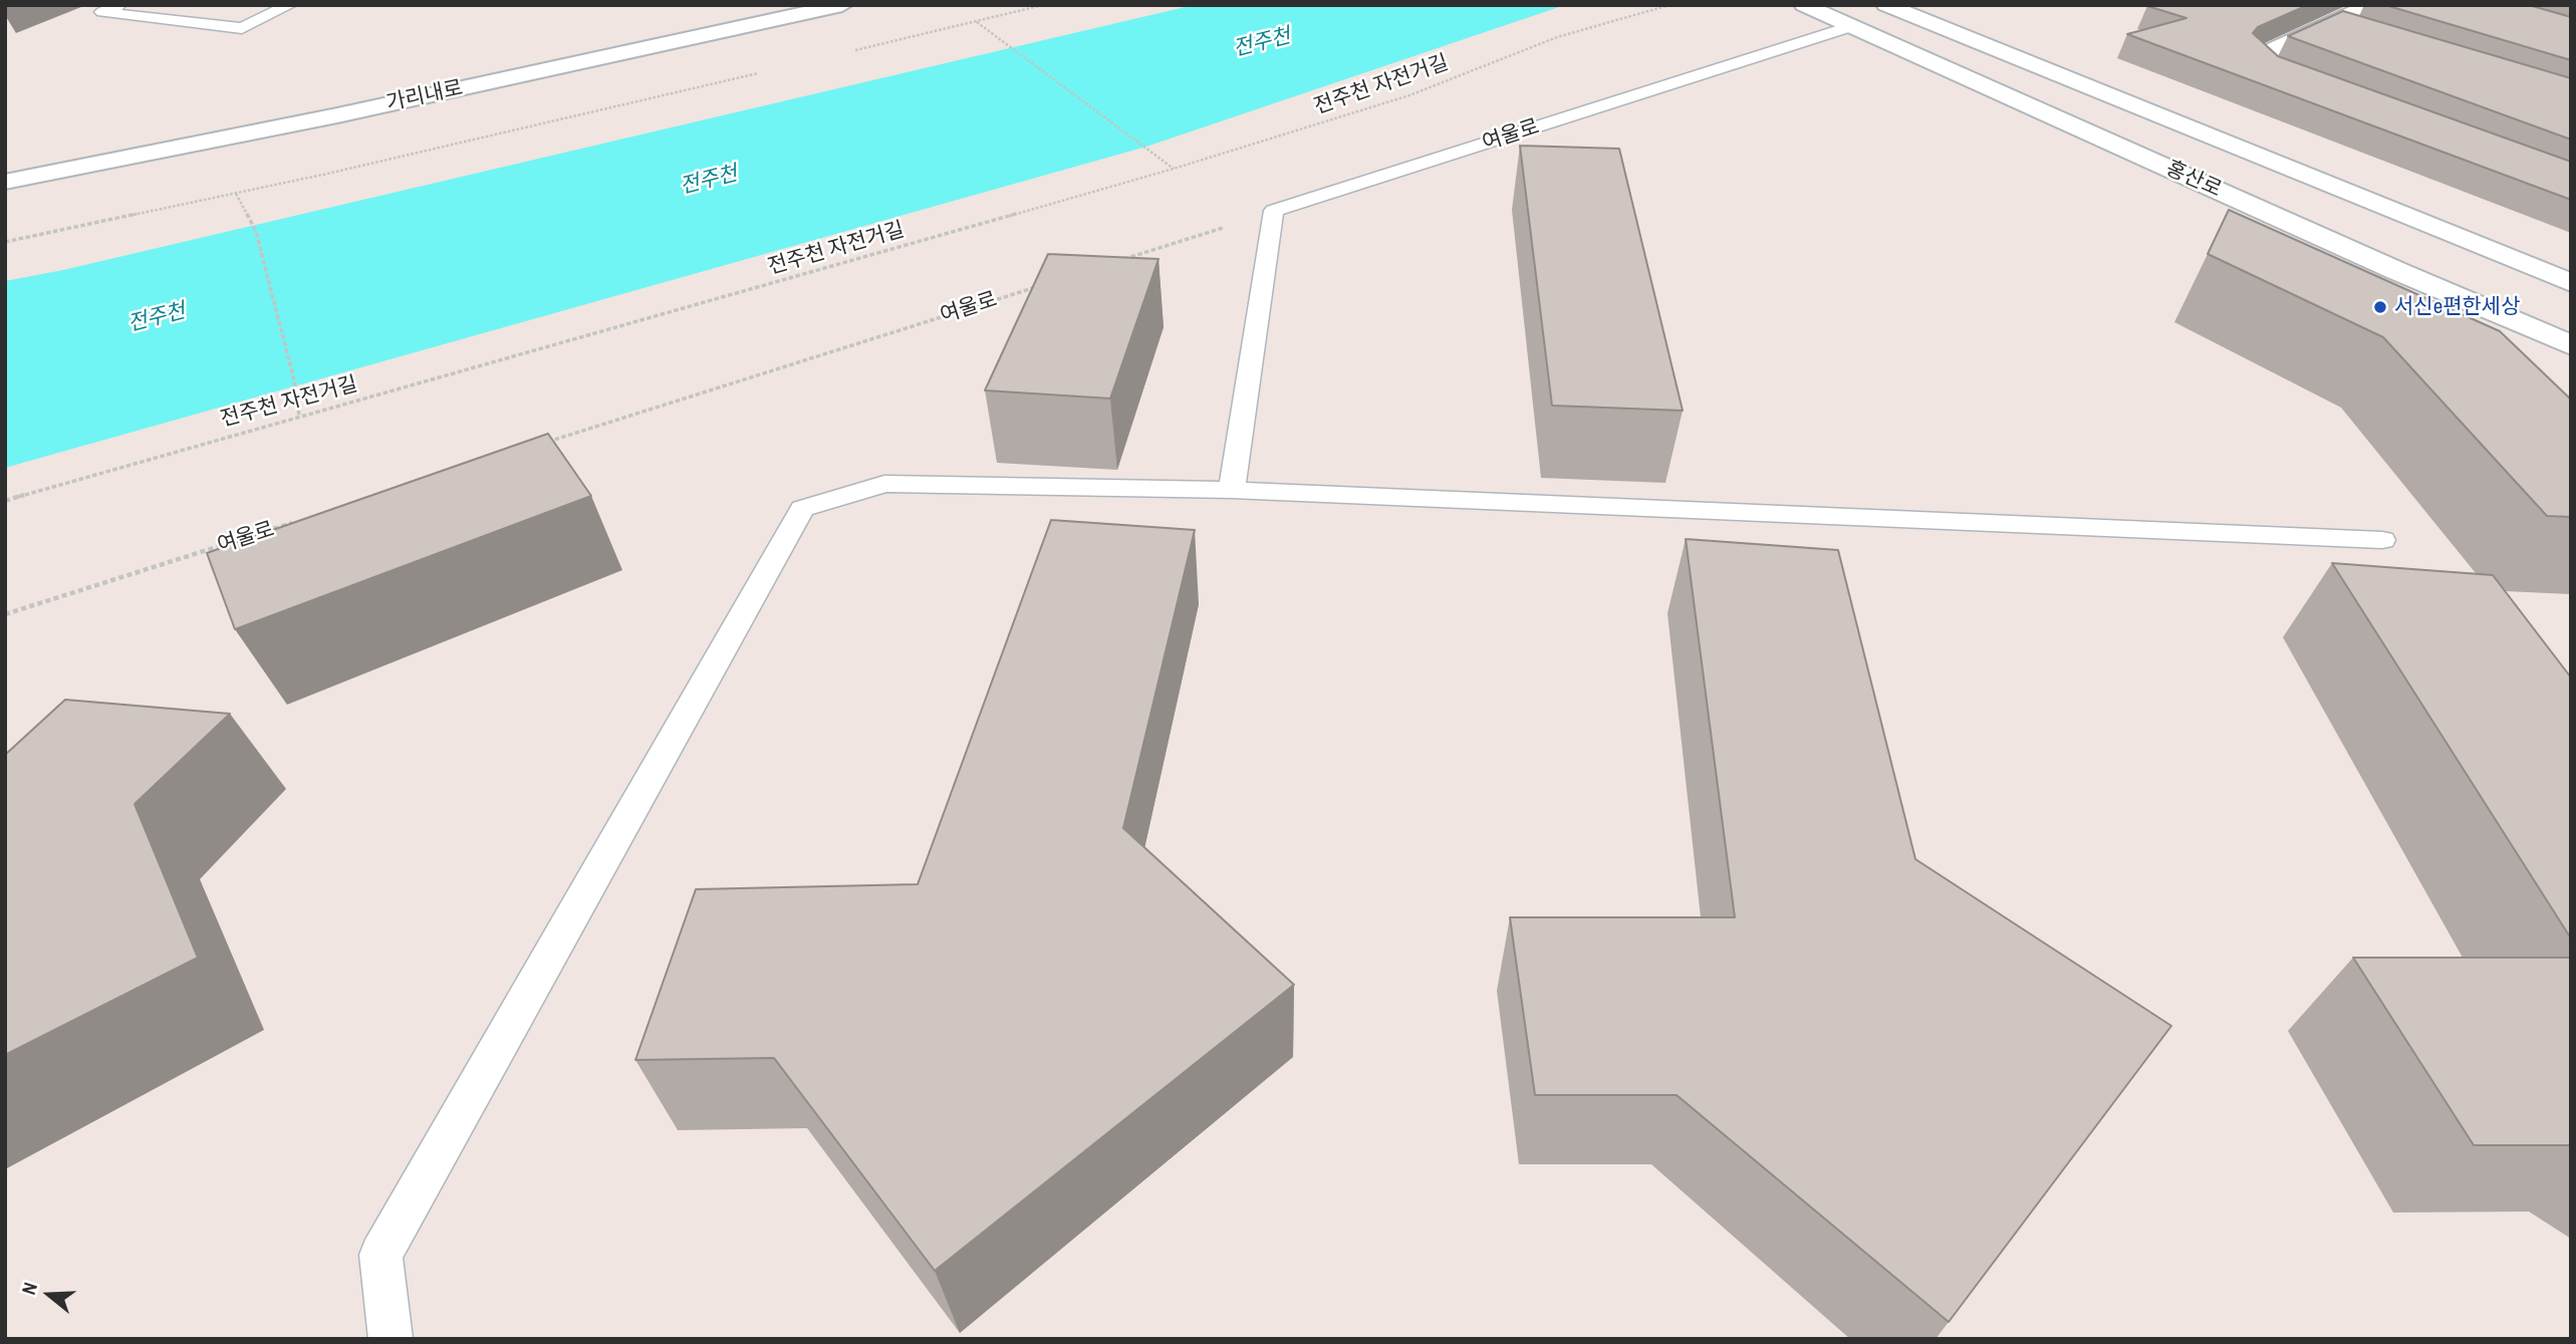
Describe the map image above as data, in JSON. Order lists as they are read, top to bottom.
{
  "streets": {
    "street": ["가리내로", "여울로", "홍산로"],
    "path": ["전주천 자전거길"]
  },
  "crossings": [
    ["여울로", "홍산로"]
  ],
  "water": ["전주천"],
  "places": ["서신e편한세상"],
  "north": "left"
}
